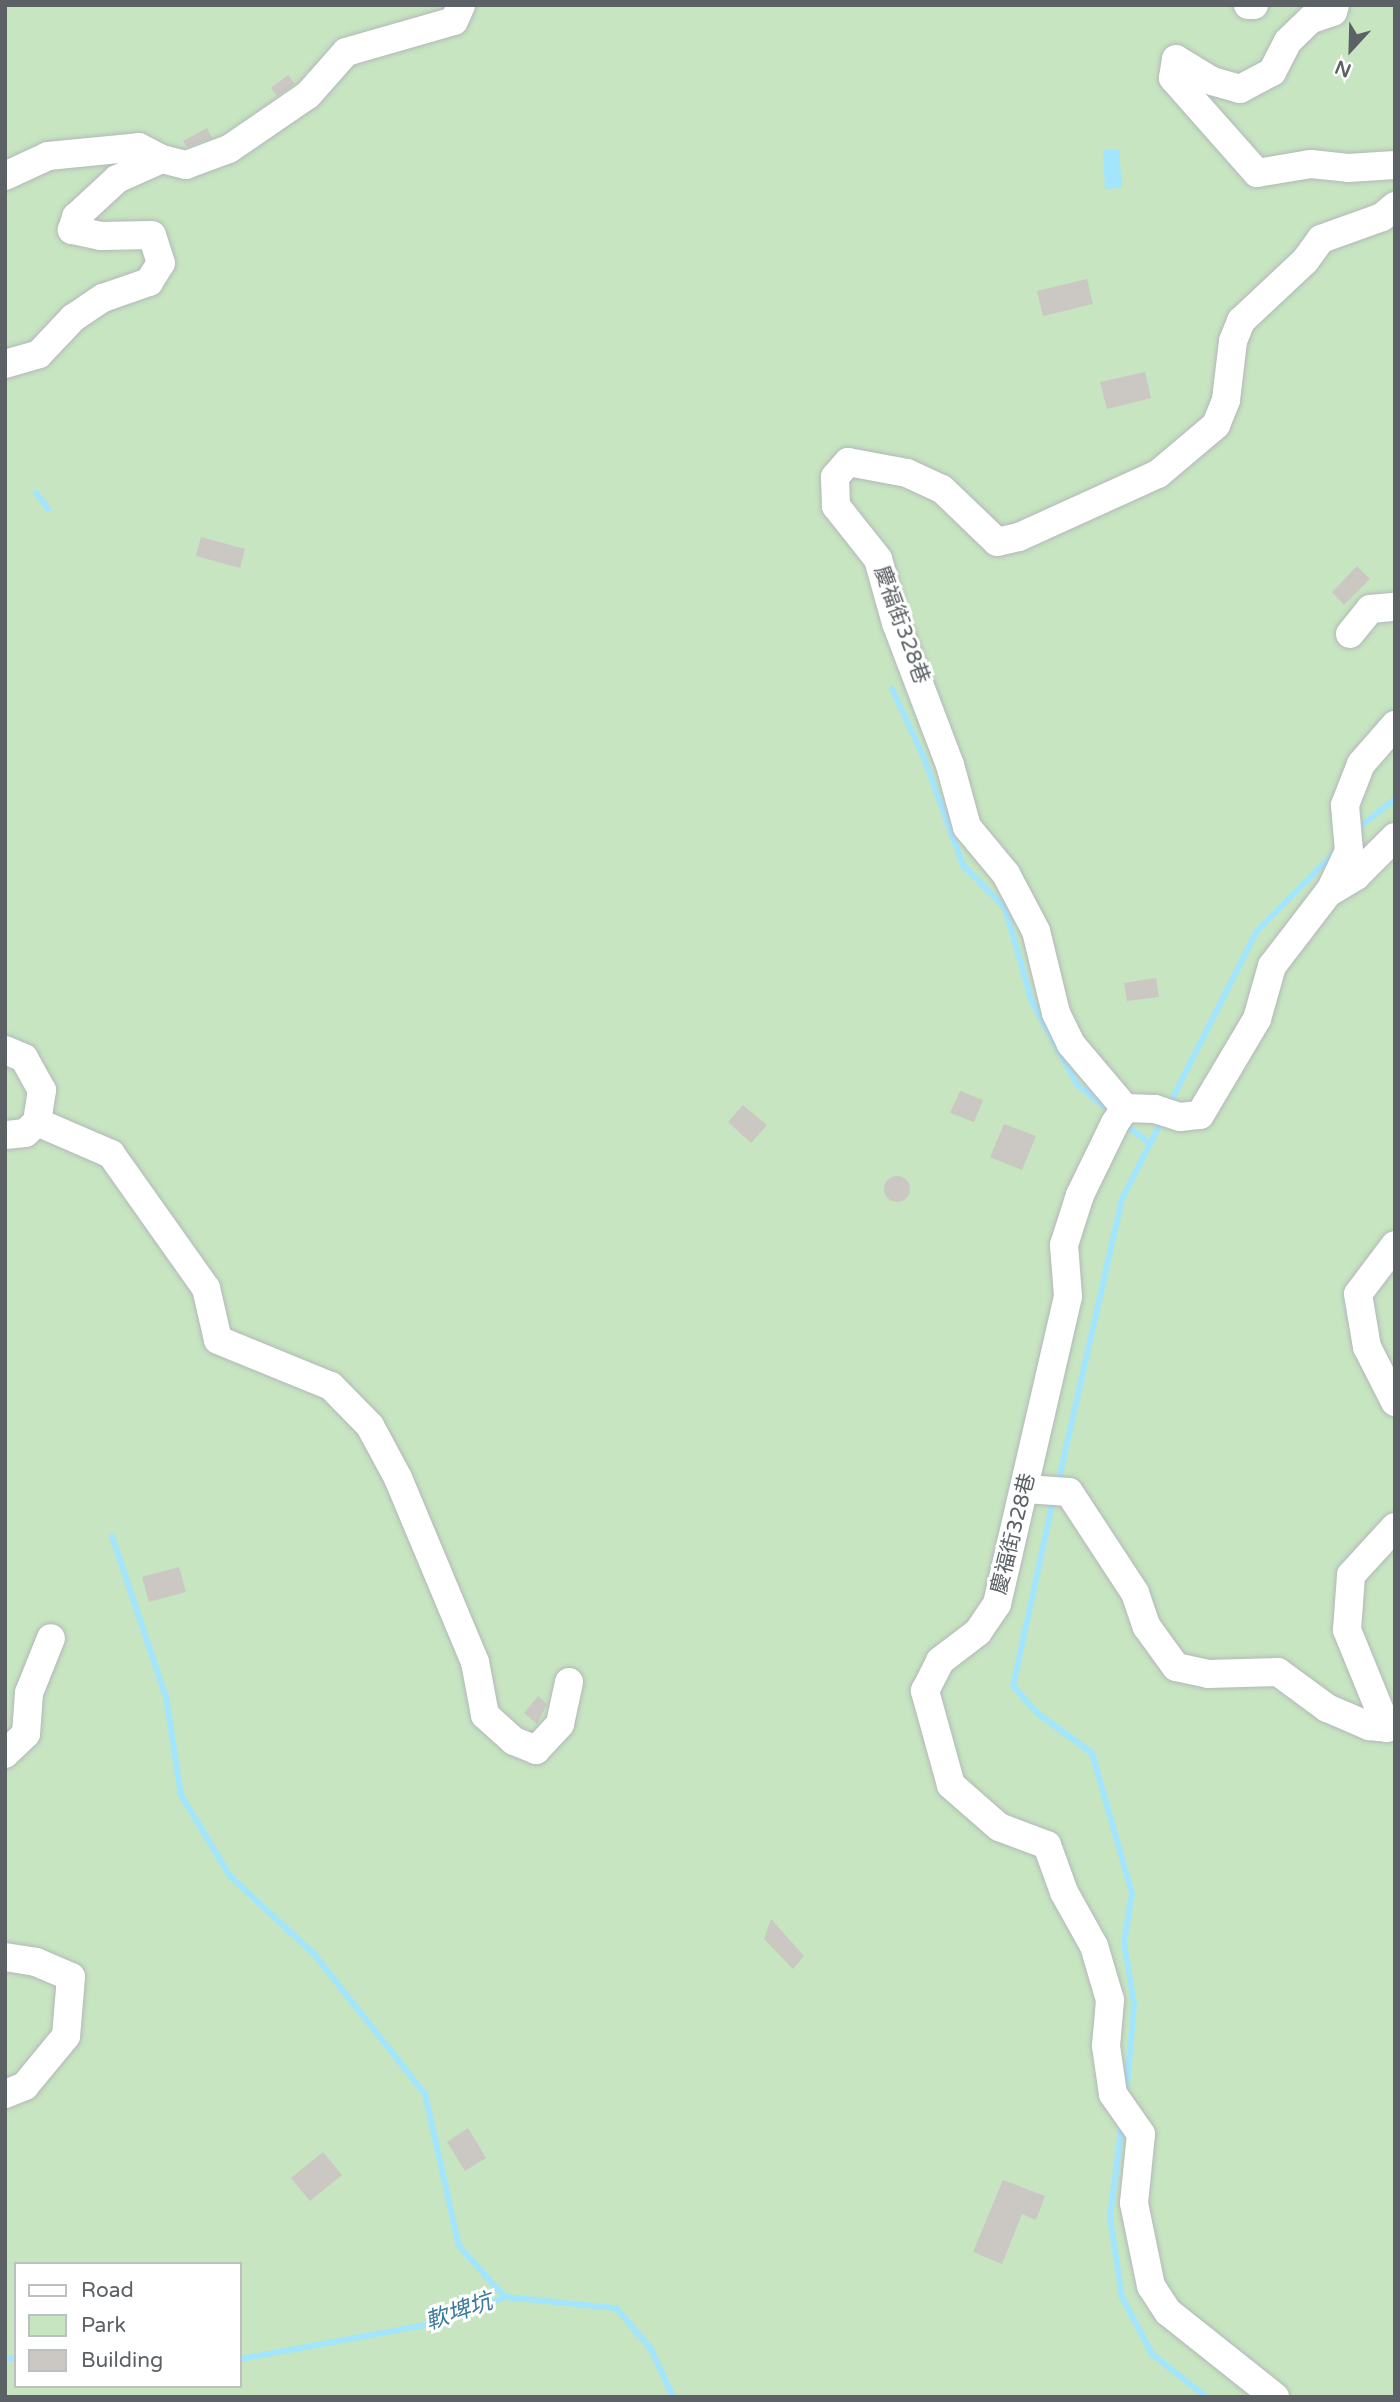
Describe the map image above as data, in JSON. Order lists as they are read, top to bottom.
{
  "streets": {
    "street": ["慶福街328巷"]
  },
  "water": ["軟埤坑"],
  "legend": ["Road", "Park", "Building"],
  "north": "bottom"
}
